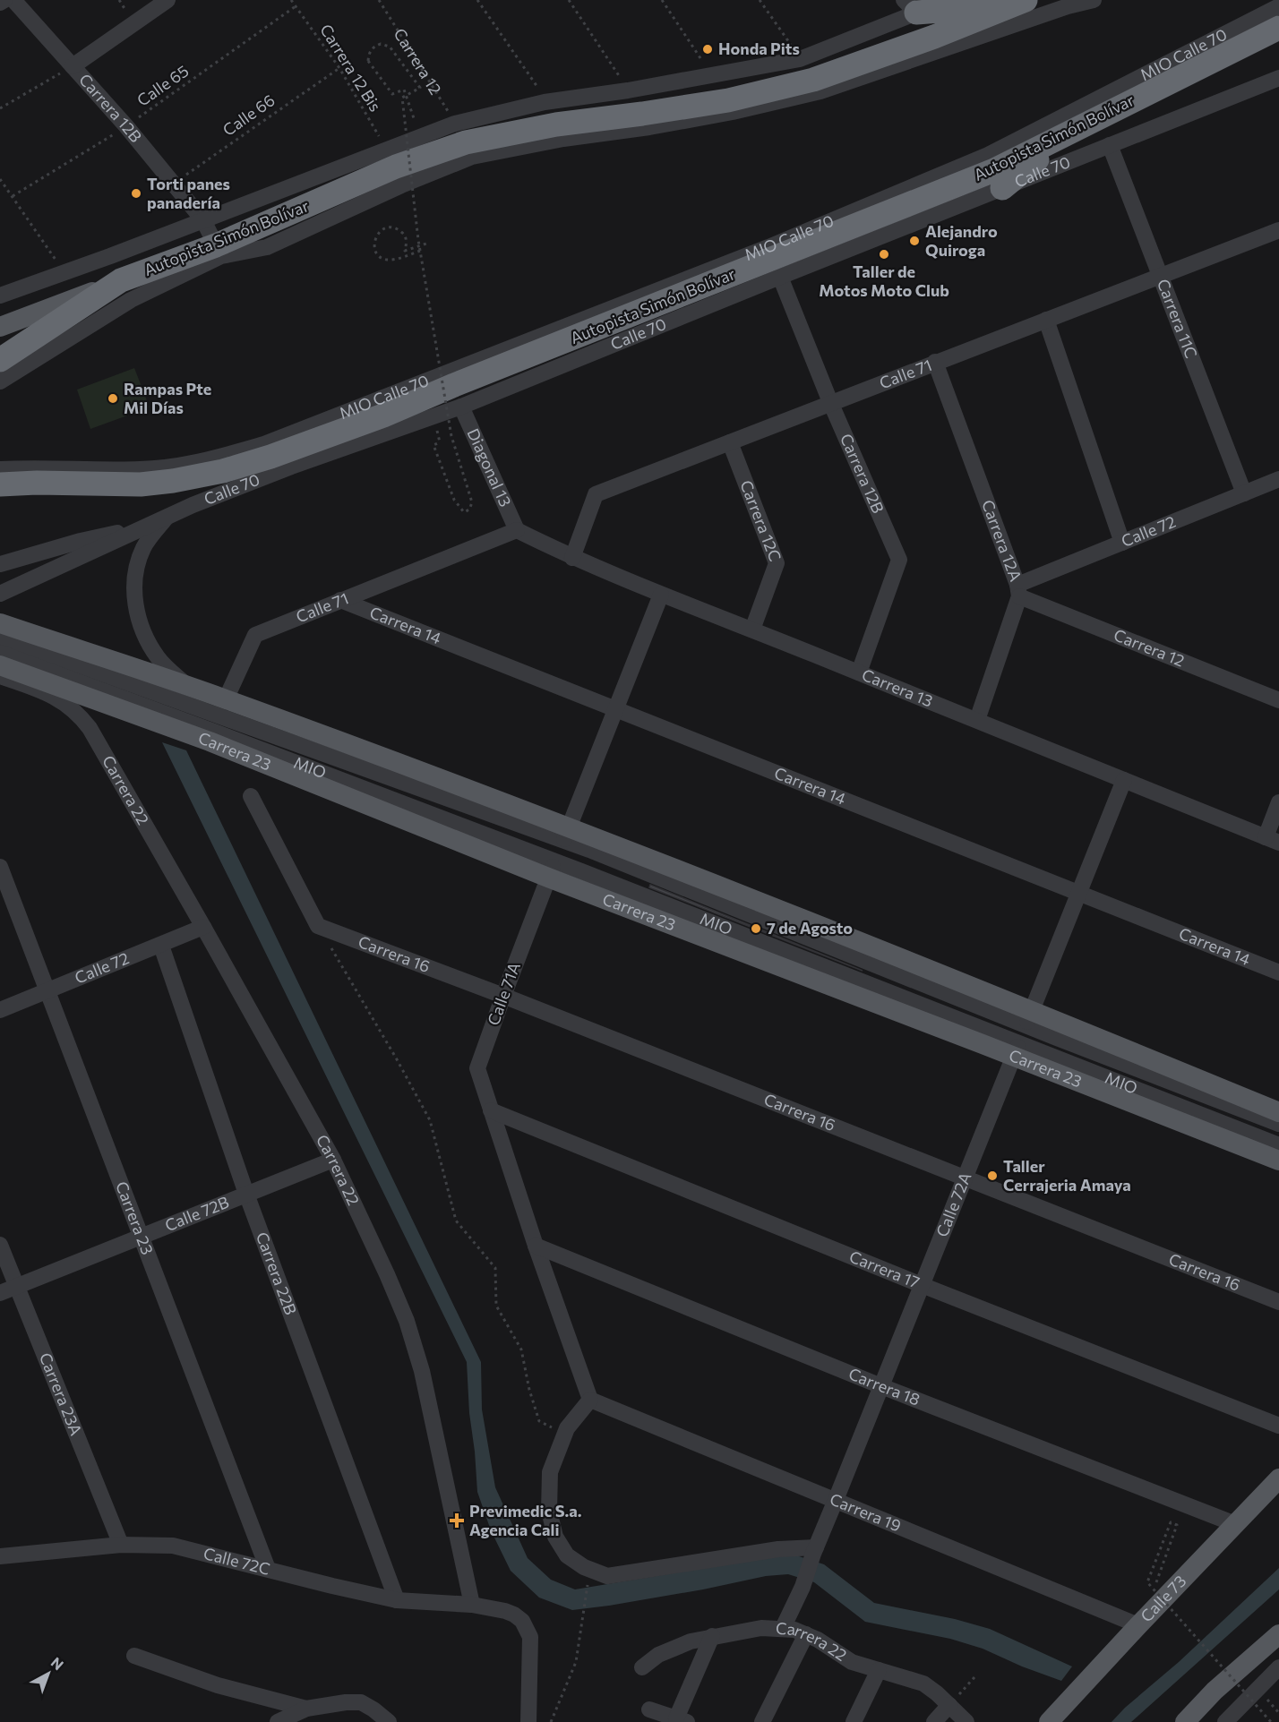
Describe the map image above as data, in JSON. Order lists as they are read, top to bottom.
{
  "streets": {
    "highway": ["Autopista Simón Bolívar"],
    "main road": ["Carrera 23", "Calle 73"],
    "street": [
      "MIO Calle 70",
      "Carrera 12",
      "Carrera 12B",
      "Calle 70",
      "Carrera 11C",
      "Calle 71",
      "Diagonal 13",
      "Carrera 12C",
      "Calle 72",
      "Carrera 12A",
      "Carrera 14",
      "Carrera 13",
      "MIO",
      "Carrera 22",
      "Carrera 16",
      "Calle 71A",
      "Calle 72A",
      "Calle 72B",
      "Carrera 17",
      "Carrera 22B",
      "Carrera 18",
      "Carrera 23A",
      "Carrera 19",
      "Calle 72C"
    ],
    "path": ["Carrera 12 Bis", "Calle 65", "Calle 66"]
  },
  "crossings": [
    ["MIO Calle 70", "Autopista Simón Bolívar"],
    ["Carrera 12", "Calle 72"],
    ["Carrera 12", "Carrera 12A"],
    ["Carrera 12 Bis", "Calle 65"],
    ["Carrera 12 Bis", "Calle 66"],
    ["Calle 65", "Carrera 12B"],
    ["Carrera 12B", "Calle 66"],
    ["Carrera 12B", "Autopista Simón Bolívar"],
    ["Carrera 12B", "Calle 70"],
    ["Carrera 12B", "Calle 71"],
    ["Carrera 12B", "Carrera 13"],
    ["Calle 70", "Carrera 11C"],
    ["Calle 70", "Diagonal 13"],
    ["Carrera 11C", "Calle 71"],
    ["Carrera 11C", "Calle 72"],
    ["Calle 71", "Diagonal 13"],
    ["Calle 71", "Carrera 12C"],
    ["Calle 71", "Carrera 12A"],
    ["Calle 71", "Carrera 14"],
    ["Calle 71", "Carrera 13"],
    ["Diagonal 13", "Carrera 13"],
    ["Carrera 12C", "Carrera 13"],
    ["Calle 72", "Carrera 12A"],
    ["Calle 72", "Carrera 23"],
    ["Calle 72", "Carrera 22"],
    ["Calle 72", "Carrera 22B"],
    ["Carrera 12A", "Carrera 13"],
    ["Carrera 14", "Calle 71A"],
    ["Carrera 14", "Calle 72A"],
    ["Carrera 13", "Calle 71A"],
    ["Carrera 13", "Calle 72A"],
    ["Carrera 23", "MIO"],
    ["Carrera 23", "Calle 71A"],
    ["Carrera 23", "Calle 72A"],
    ["Carrera 23", "Calle 72B"],
    ["Carrera 23", "Calle 72C"],
    ["MIO", "Calle 71A"],
    ["MIO", "Calle 72A"],
    ["Carrera 22", "Calle 72A"],
    ["Carrera 22", "Calle 72B"],
    ["Carrera 22", "Calle 72C"],
    ["Carrera 16", "Calle 71A"],
    ["Carrera 16", "Calle 72A"],
    ["Calle 71A", "Carrera 17"],
    ["Calle 71A", "Carrera 18"],
    ["Calle 71A", "Carrera 19"],
    ["Calle 72A", "Carrera 17"],
    ["Calle 72A", "Carrera 18"],
    ["Calle 72A", "Carrera 19"],
    ["Calle 72B", "Carrera 22B"],
    ["Calle 72B", "Carrera 23A"],
    ["Carrera 22B", "Calle 72C"],
    ["Carrera 18", "Calle 73"],
    ["Carrera 23A", "Calle 72C"],
    ["Carrera 19", "Calle 73"]
  ],
  "places": {
    "other": [
      "Honda Pits",
      "Torti panes panadería",
      "Alejandro Quiroga",
      "Taller de Motos Moto Club",
      "Rampas Pte Mil Días",
      "7 de Agosto",
      "Taller Cerrajeria Amaya"
    ],
    "health": ["Previmedic S.a. Agencia Cali"]
  },
  "north": "top right"
}
